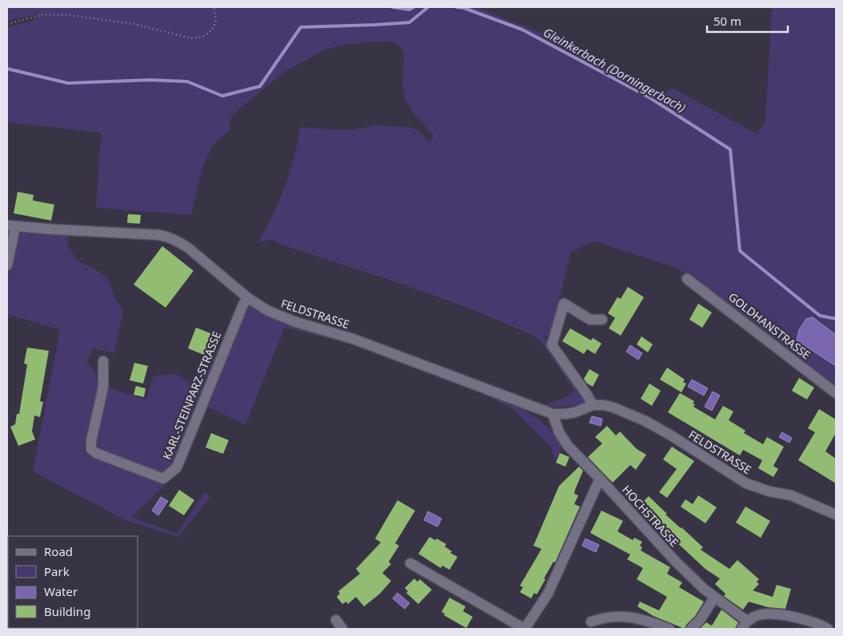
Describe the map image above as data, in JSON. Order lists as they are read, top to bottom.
{
  "streets": {
    "street": [
      "FELDSTRASSE",
      "GOLDHANSTRASSE",
      "KARL-STEINPARZ-STRASSE",
      "HOCHSTRASSE"
    ]
  },
  "crossings": [
    ["FELDSTRASSE", "KARL-STEINPARZ-STRASSE"],
    ["FELDSTRASSE", "HOCHSTRASSE"]
  ],
  "water": ["Gleinkerbach (Dorningerbach)"],
  "legend": [
    "Road",
    "Park",
    "Water",
    "Building"
  ],
  "scale_bar": "50 m"
}
